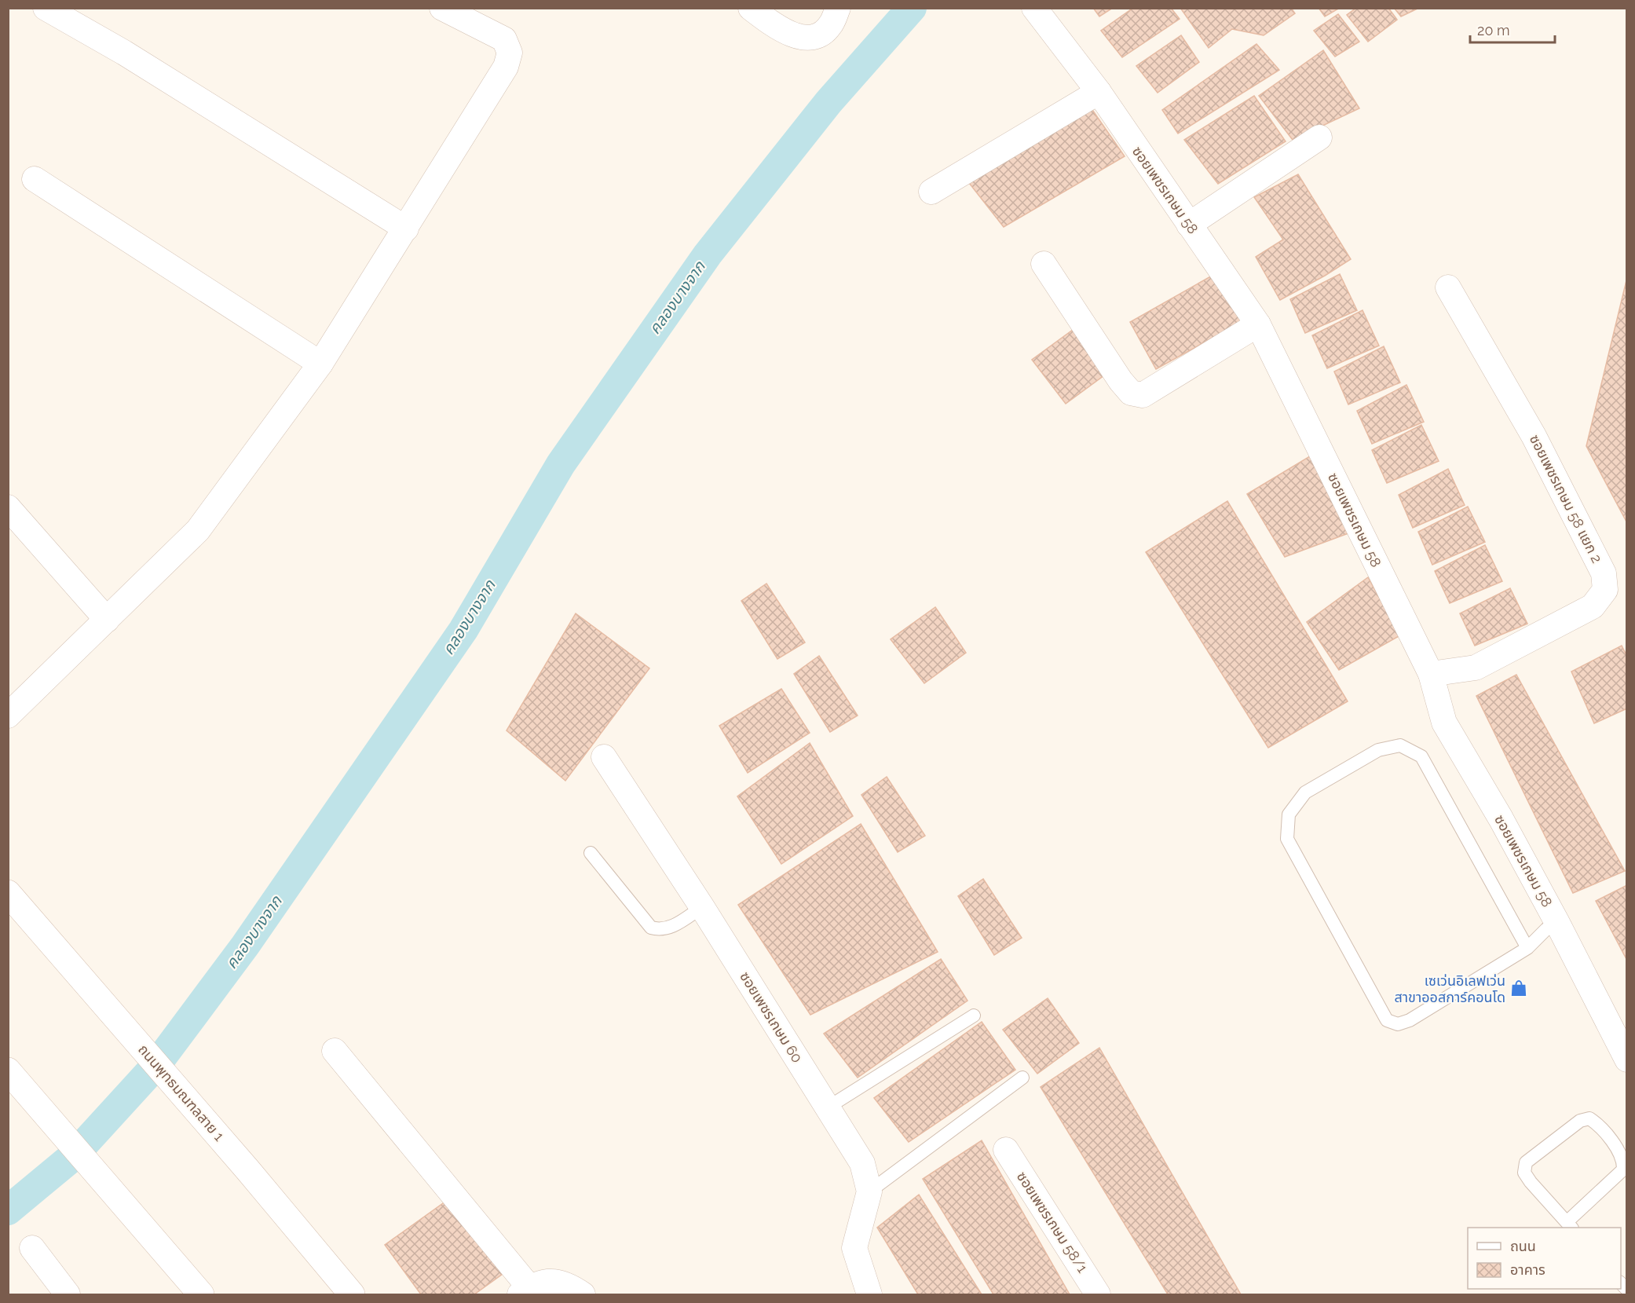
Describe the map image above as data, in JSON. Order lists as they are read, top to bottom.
{
  "streets": {
    "main road": ["ถนนพุทธมณฑลสาย 1"],
    "street": [
      "ซอยเพชรเกษม 58",
      "ซอยเพชรเกษม 58 แยก 2",
      "ซอยเพชรเกษม 60",
      "ซอยเพชรเกษม 58/1"
    ]
  },
  "crossings": [
    ["ซอยเพชรเกษม 58", "ซอยเพชรเกษม 58 แยก 2"]
  ],
  "water": ["คลองบางจาก"],
  "places": {
    "shop": ["เซเว่นอิเลฟเว่น สาขาออสการ์คอนโด"]
  },
  "legend": ["ถนน", "อาคาร"],
  "scale_bar": "20 m"
}
